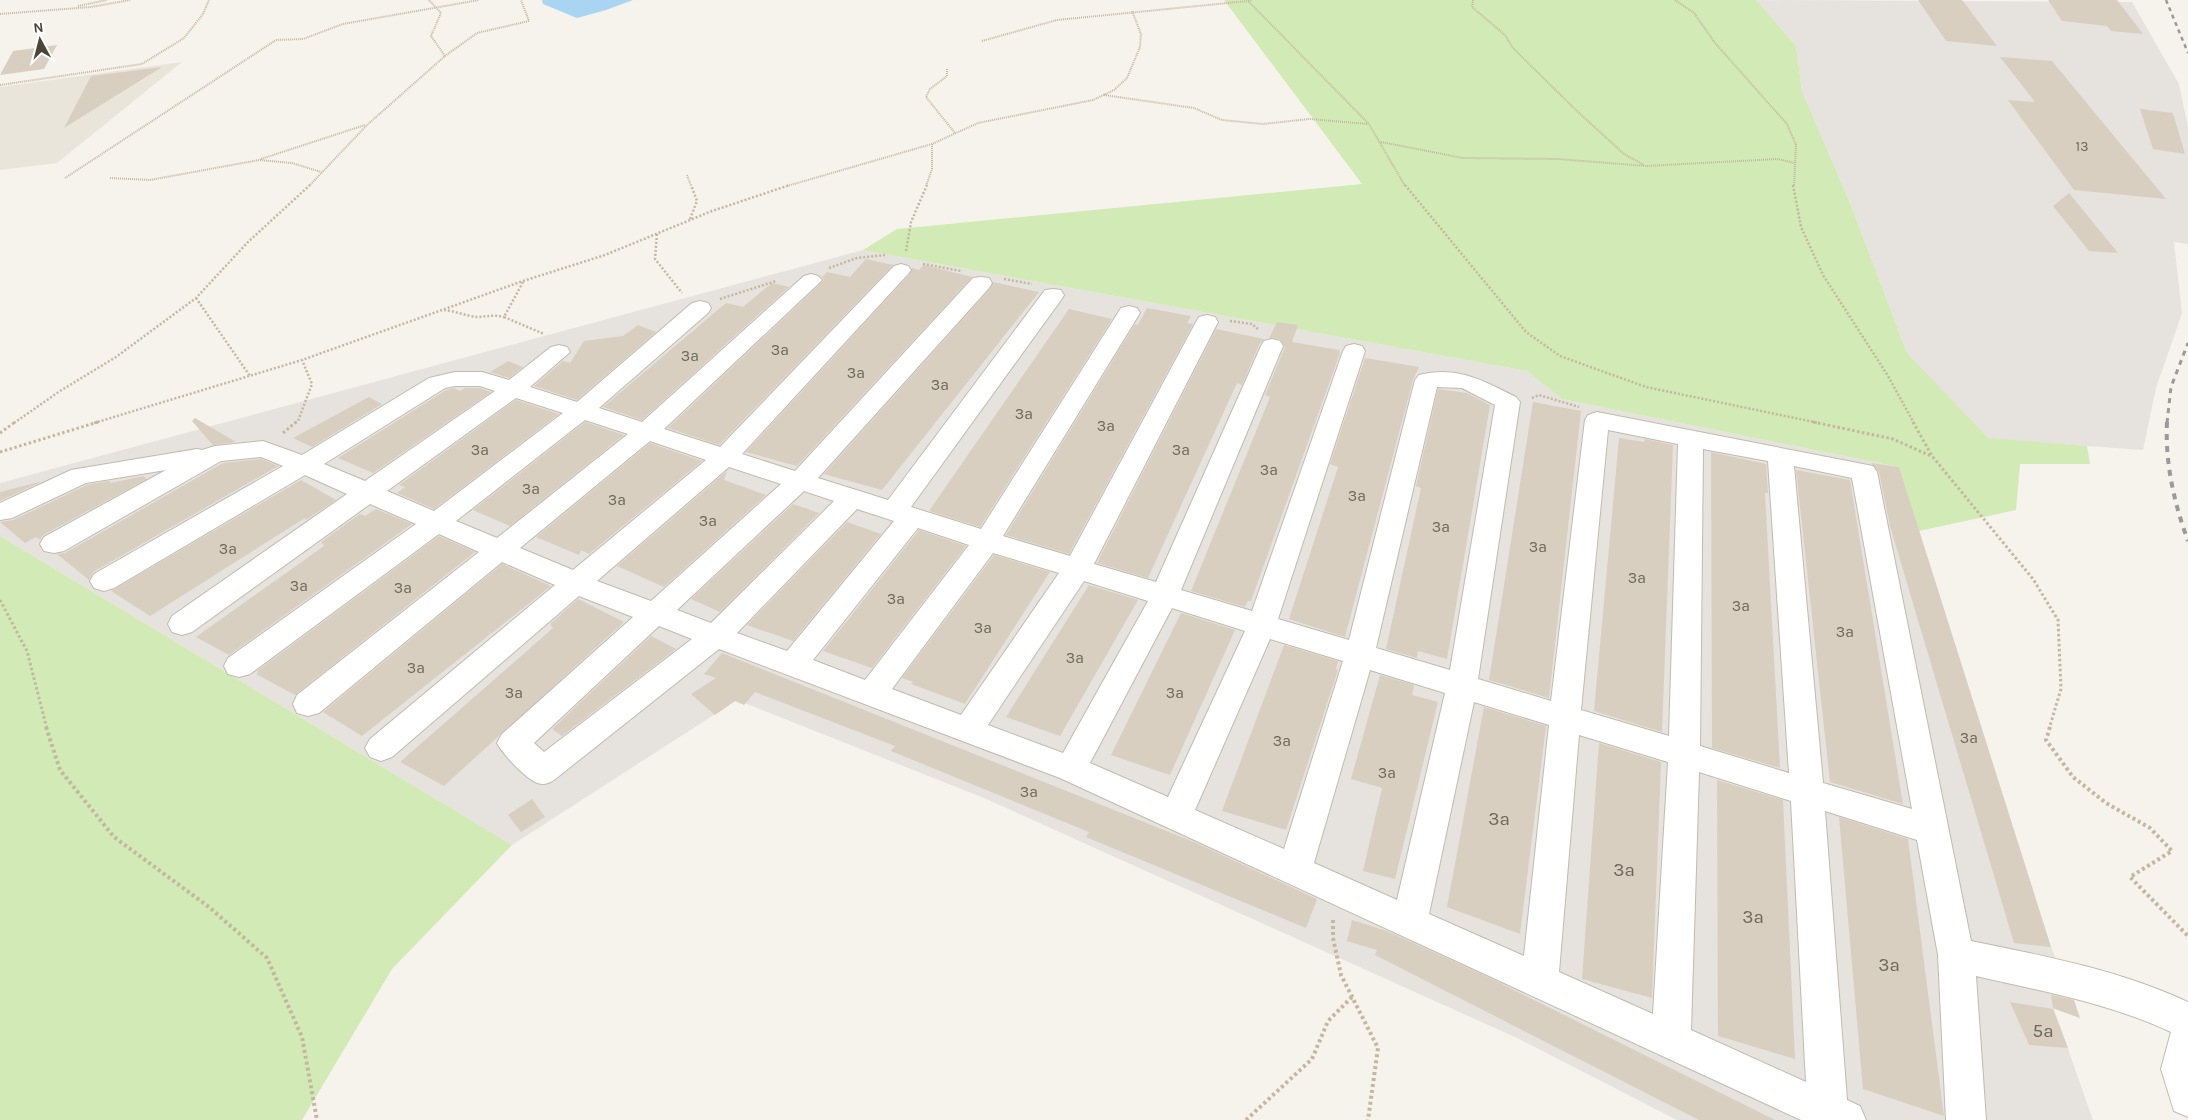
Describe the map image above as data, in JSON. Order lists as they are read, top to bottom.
{
  "house_numbers": [
    "13",
    "3a",
    "3a",
    "3a",
    "3a",
    "3a",
    "3a",
    "3a",
    "3a",
    "3a",
    "3a",
    "3a",
    "3a",
    "3a",
    "3a",
    "3a",
    "3a",
    "3a",
    "3a",
    "3a",
    "3a",
    "3a",
    "3a",
    "3a",
    "3a",
    "3a",
    "3a",
    "3a",
    "3a",
    "3a",
    "3a",
    "3a",
    "3a",
    "3a",
    "3a",
    "3a",
    "5a"
  ],
  "north": "top"
}
